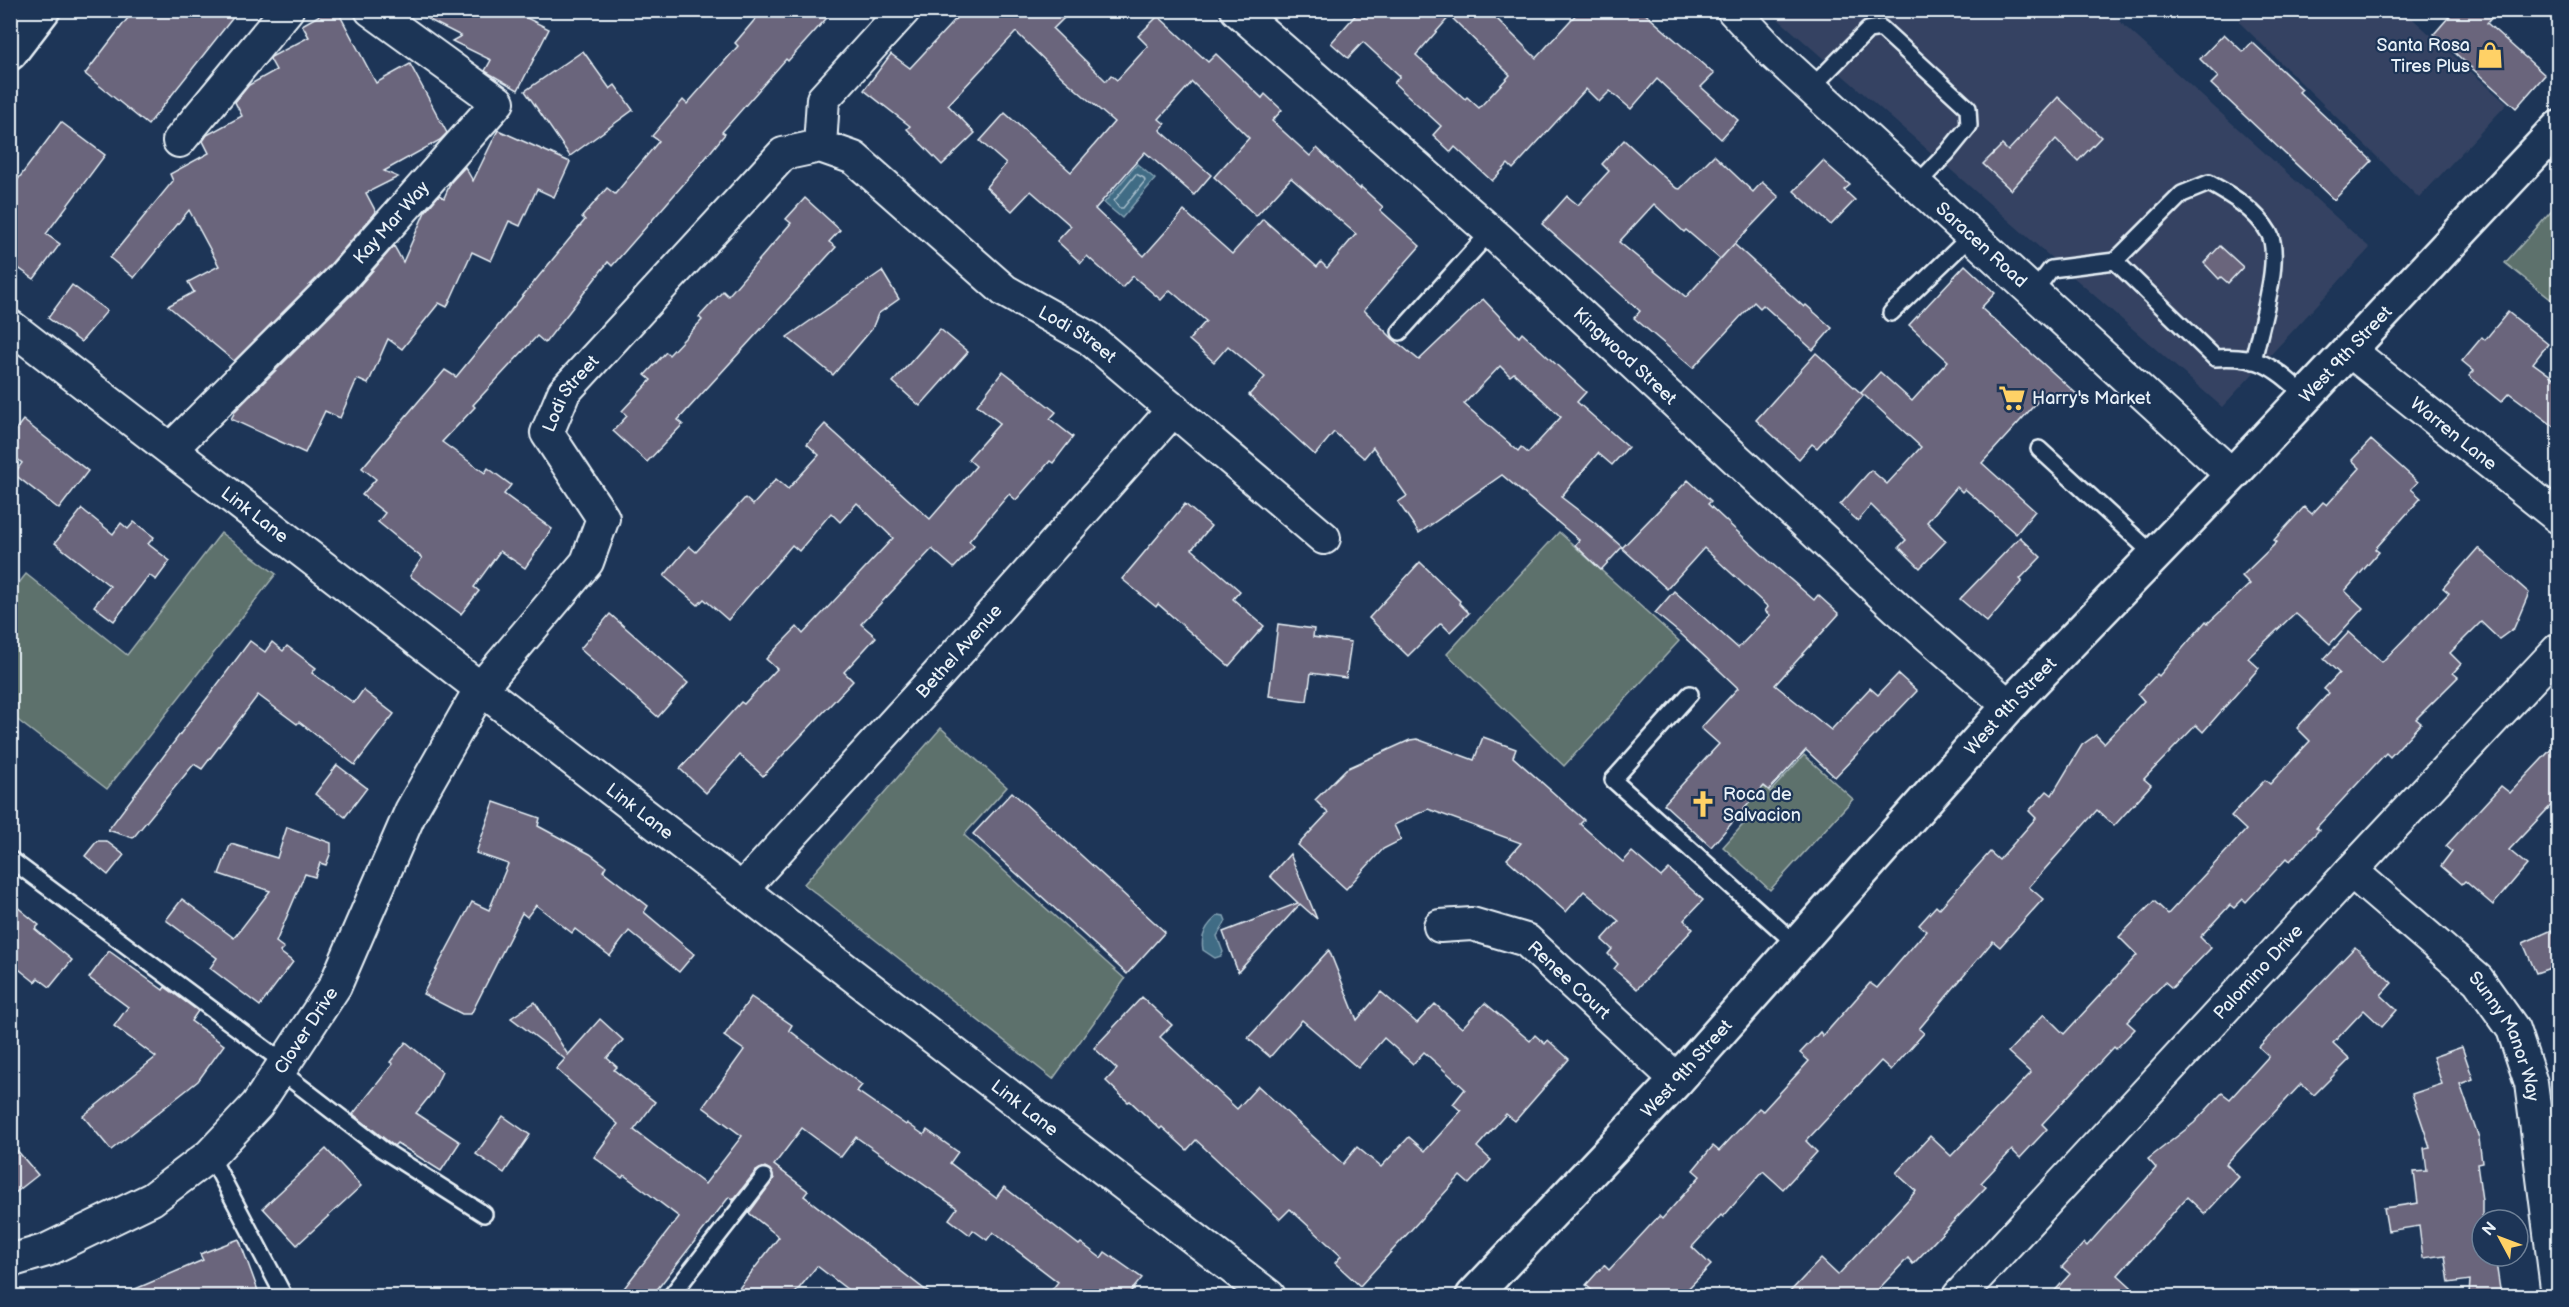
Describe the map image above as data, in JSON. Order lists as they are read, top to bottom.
{
  "streets": {
    "street": [
      "Kay Mar Way",
      "Saracen Road",
      "Lodi Street",
      "West 9th Street",
      "Kingwood Street",
      "Warren Lane",
      "Link Lane",
      "Bethel Avenue",
      "Palomino Drive",
      "Renee Court",
      "Clover Drive",
      "Sunny Manor Way"
    ]
  },
  "crossings": [
    ["Kay Mar Way", "Link Lane"],
    ["Saracen Road", "West 9th Street"],
    ["Lodi Street", "Link Lane"],
    ["Lodi Street", "Bethel Avenue"],
    ["Lodi Street", "Clover Drive"],
    ["West 9th Street", "Kingwood Street"],
    ["West 9th Street", "Warren Lane"],
    ["West 9th Street", "Renee Court"],
    ["Link Lane", "Bethel Avenue"],
    ["Link Lane", "Clover Drive"],
    ["Palomino Drive", "Sunny Manor Way"]
  ],
  "places": {
    "shop": ["Santa Rosa Tires Plus"],
    "supermarket": ["Harry's Market"],
    "church": ["Roca de Salvacion"]
  },
  "north": "top left"
}
